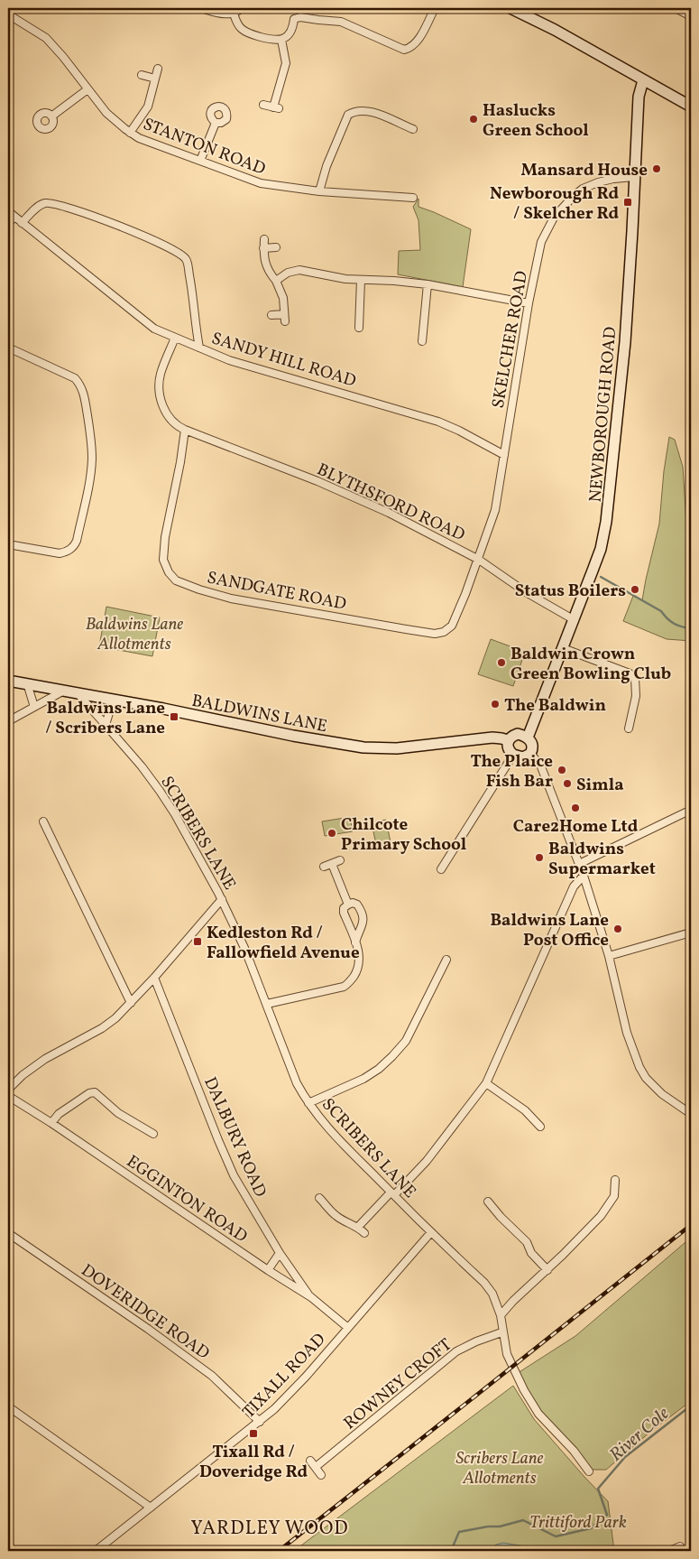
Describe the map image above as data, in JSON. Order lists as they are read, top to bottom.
{
  "streets": {
    "street": [
      "STANTON ROAD",
      "SKELCHER ROAD",
      "SANDY HILL ROAD",
      "NEWBOROUGH ROAD",
      "BLYTHSFORD ROAD",
      "SANDGATE ROAD",
      "BALDWINS LANE",
      "SCRIBERS LANE",
      "DALBURY ROAD",
      "EGGINTON ROAD",
      "DOVERIDGE ROAD",
      "TIXALL ROAD",
      "ROWNEY CROFT"
    ]
  },
  "crossings": [
    ["SKELCHER ROAD", "SANDY HILL ROAD"],
    ["SKELCHER ROAD", "NEWBOROUGH ROAD"],
    ["SKELCHER ROAD", "BLYTHSFORD ROAD"],
    ["SKELCHER ROAD", "SANDGATE ROAD"],
    ["NEWBOROUGH ROAD", "BLYTHSFORD ROAD"],
    ["NEWBOROUGH ROAD", "BALDWINS LANE"],
    ["BLYTHSFORD ROAD", "SANDGATE ROAD"],
    ["BALDWINS LANE", "SCRIBERS LANE"],
    ["SCRIBERS LANE", "TIXALL ROAD"],
    ["SCRIBERS LANE", "ROWNEY CROFT"],
    ["DALBURY ROAD", "EGGINTON ROAD"],
    ["EGGINTON ROAD", "TIXALL ROAD"],
    ["DOVERIDGE ROAD", "TIXALL ROAD"]
  ],
  "districts": ["YARDLEY WOOD"],
  "water": ["River Cole"],
  "parks": ["Baldwins Lane Allotments", "Scribers Lane Allotments", "Trittiford Park"],
  "places": {
    "other": [
      "Haslucks Green School",
      "Mansard House",
      "Status Boilers",
      "Baldwin Crown Green Bowling Club",
      "The Baldwin",
      "The Plaice Fish Bar",
      "Simla",
      "Care2Home Ltd",
      "Chilcote Primary School",
      "Baldwins Supermarket",
      "Baldwins Lane Post Office"
    ],
    "transit": [
      "Newborough Rd / Skelcher Rd",
      "Baldwins Lane / Scribers Lane",
      "Kedleston Rd / Fallowfield Avenue",
      "Tixall Rd / Doveridge Rd"
    ]
  }
}
